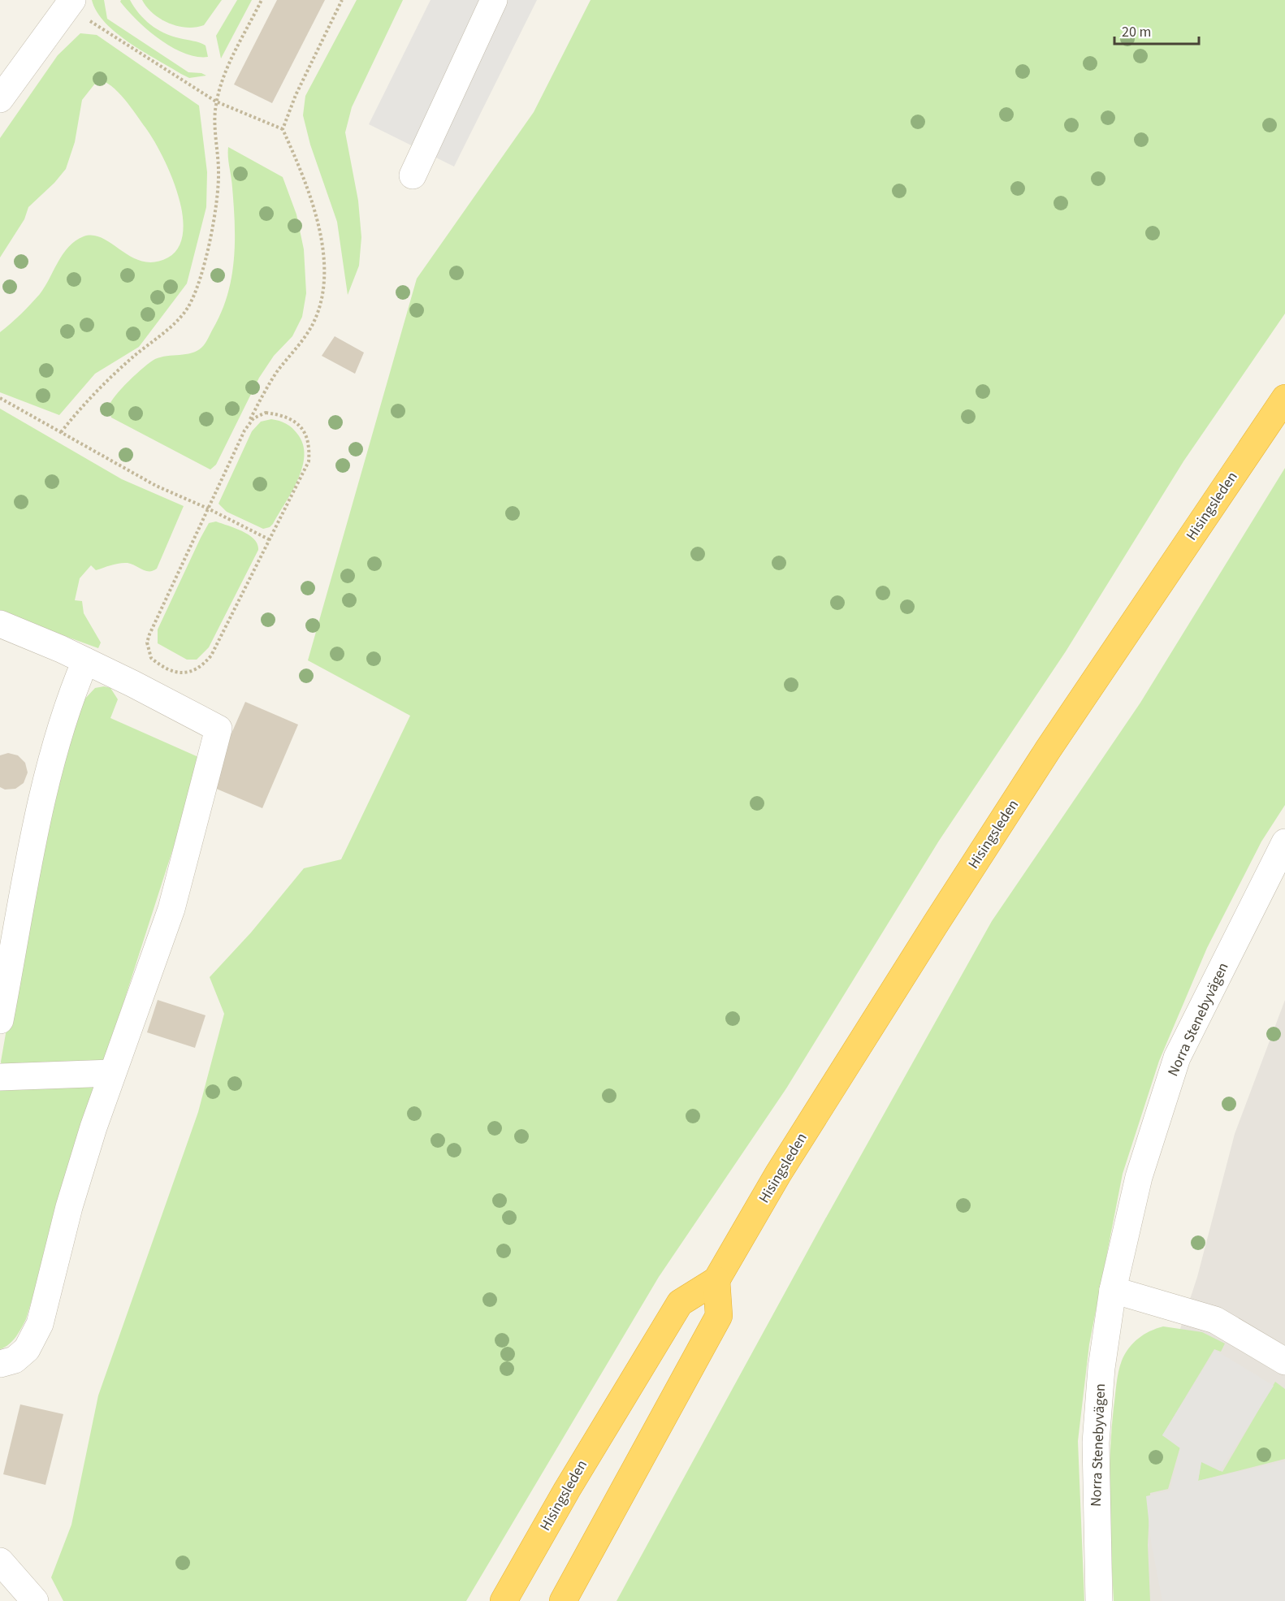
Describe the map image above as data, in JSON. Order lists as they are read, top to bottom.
{
  "streets": {
    "highway": ["Hisingsleden"],
    "street": ["Norra Stenebyvägen"]
  },
  "scale_bar": "20 m"
}
